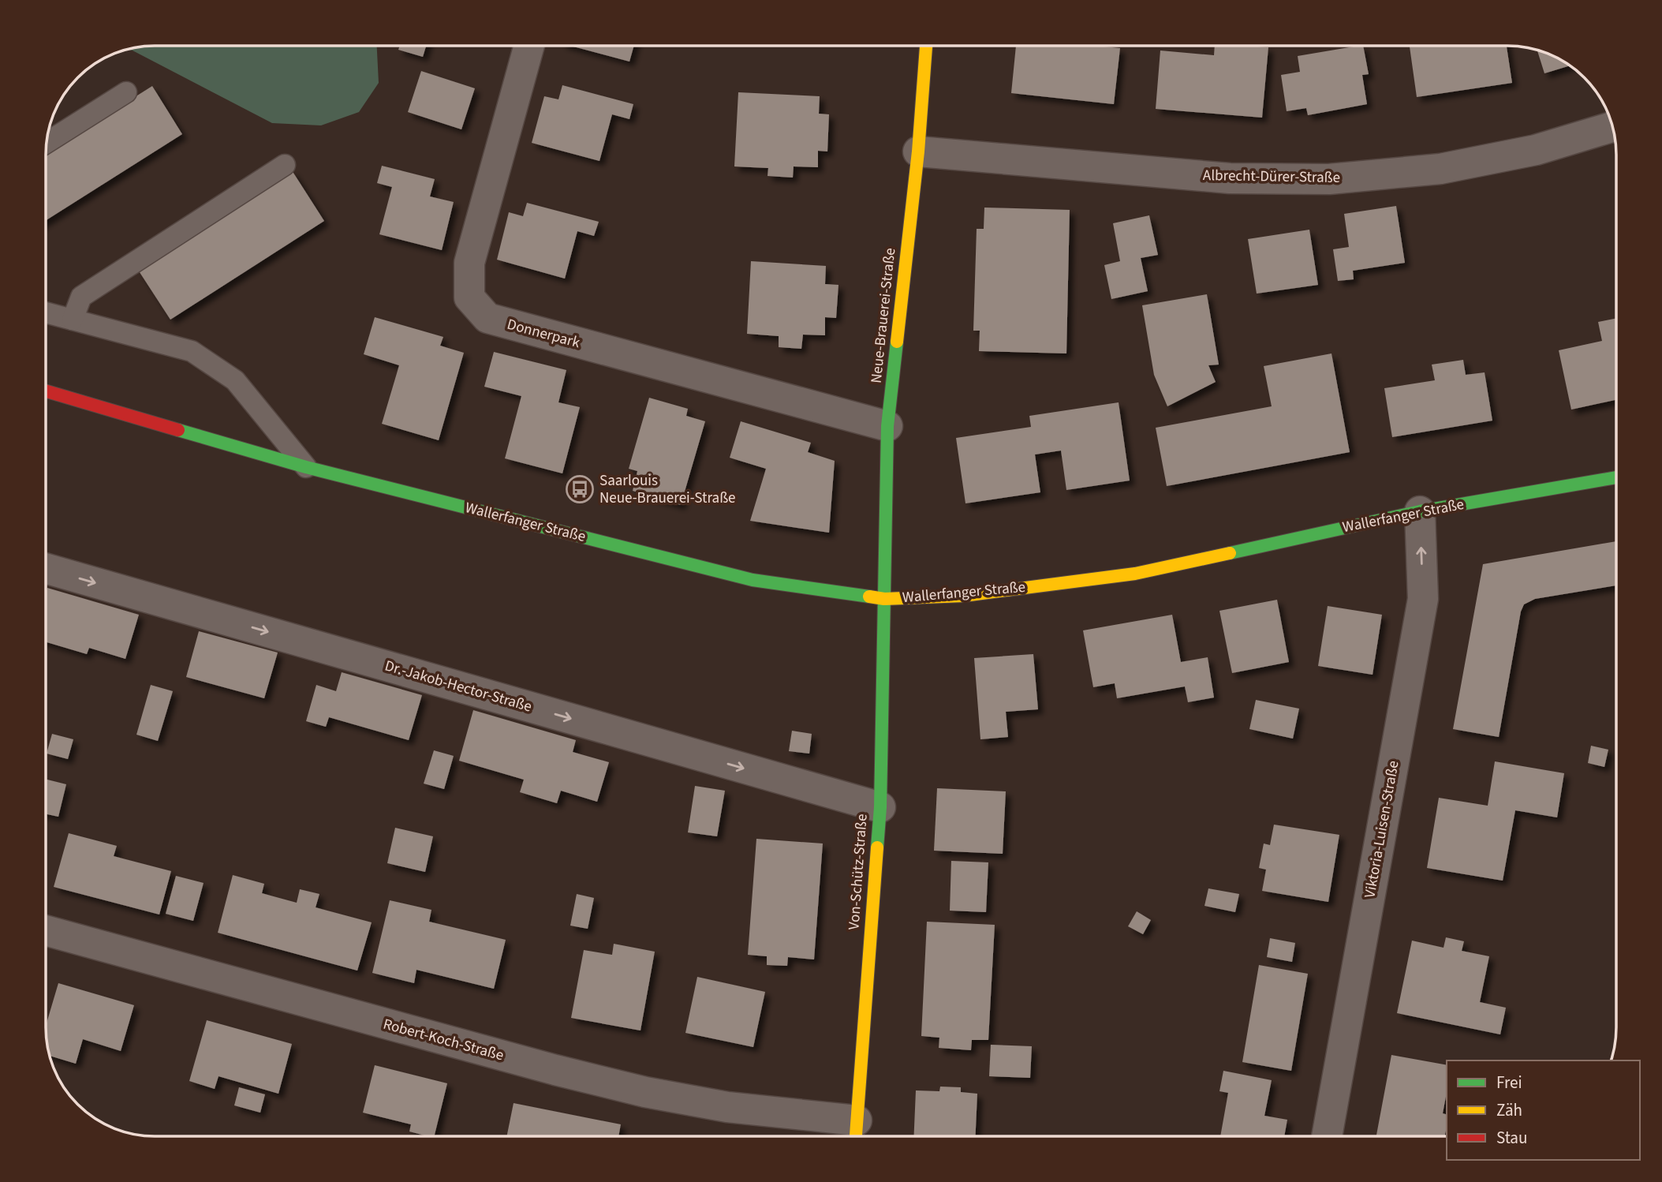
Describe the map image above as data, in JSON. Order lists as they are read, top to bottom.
{
  "streets": {
    "main road": ["Neue-Brauerei-Straße", "Wallerfanger Straße", "Von-Schütz-Straße"],
    "street": [
      "Albrecht-Dürer-Straße",
      "Donnerpark",
      "Dr.-Jakob-Hector-Straße",
      "Viktoria-Luisen-Straße",
      "Robert-Koch-Straße"
    ]
  },
  "crossings": [
    ["Albrecht-Dürer-Straße", "Neue-Brauerei-Straße"],
    ["Neue-Brauerei-Straße", "Donnerpark"],
    ["Neue-Brauerei-Straße", "Wallerfanger Straße"],
    ["Neue-Brauerei-Straße", "Von-Schütz-Straße"],
    ["Wallerfanger Straße", "Viktoria-Luisen-Straße"],
    ["Wallerfanger Straße", "Von-Schütz-Straße"],
    ["Dr.-Jakob-Hector-Straße", "Von-Schütz-Straße"],
    ["Von-Schütz-Straße", "Robert-Koch-Straße"]
  ],
  "one_way": ["Dr.-Jakob-Hector-Straße", "Viktoria-Luisen-Straße"],
  "places": {
    "bus stop": ["Saarlouis Neue-Brauerei-Straße"]
  },
  "legend": ["Frei", "Zäh", "Stau"]
}
